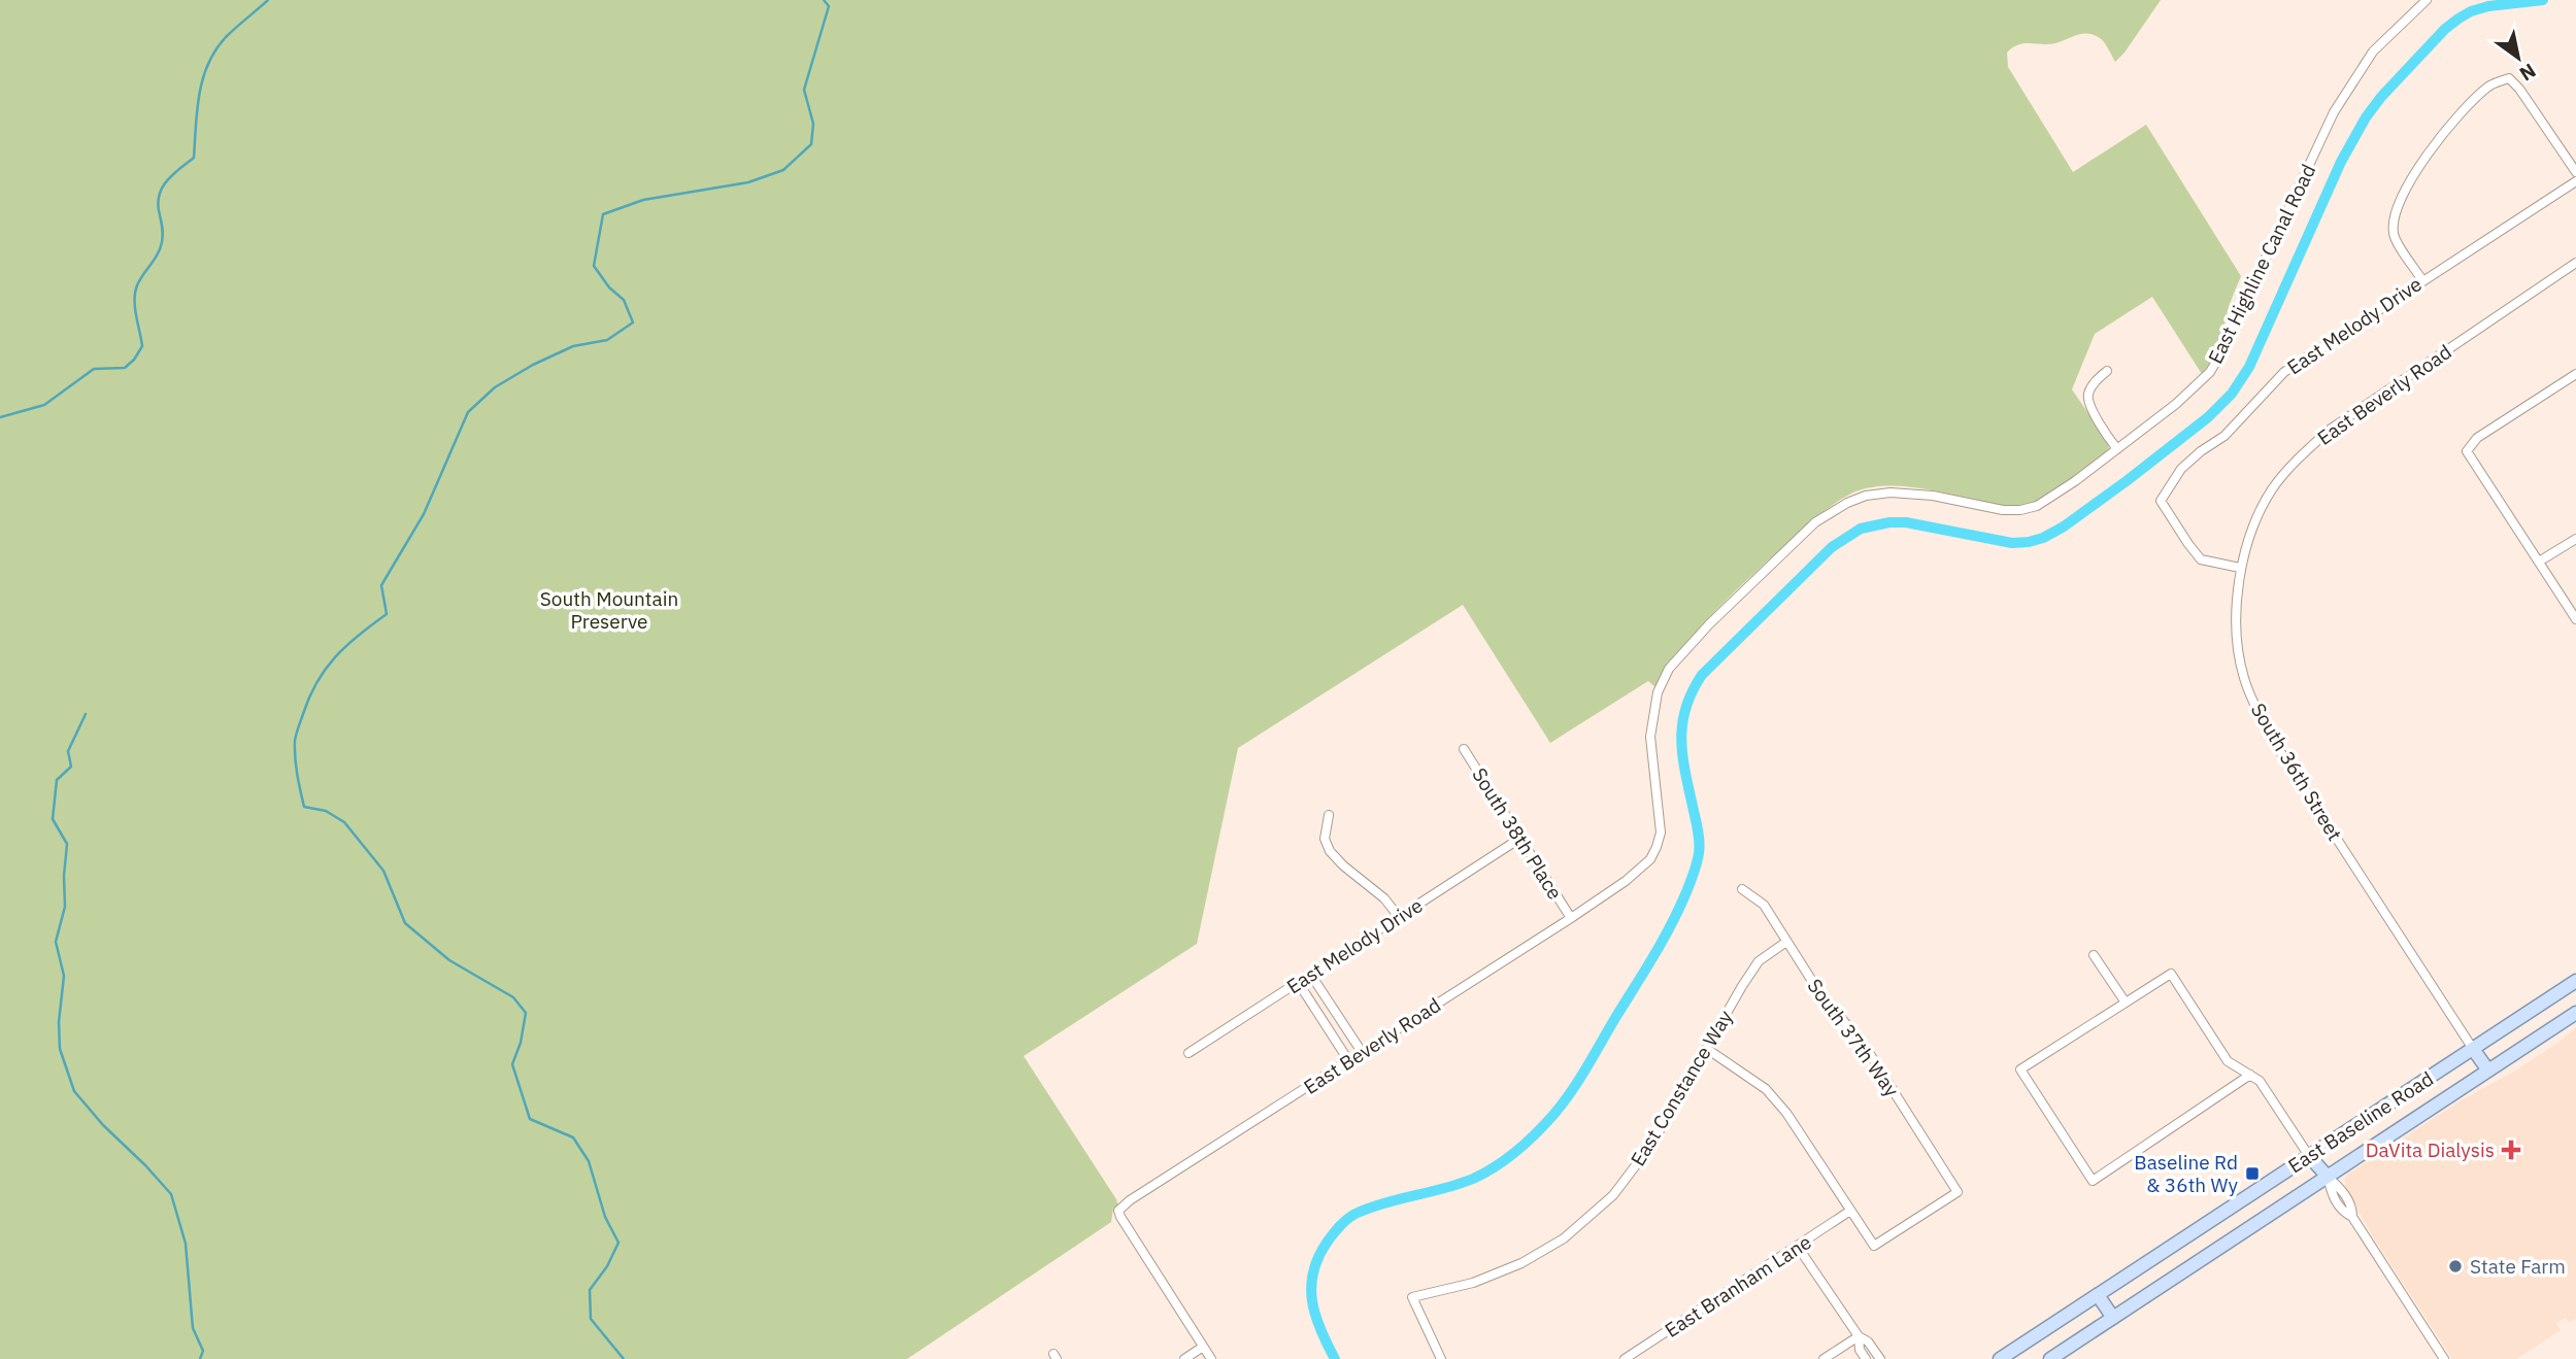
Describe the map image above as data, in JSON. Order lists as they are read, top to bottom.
{
  "streets": {
    "main road": ["East Baseline Road"],
    "street": [
      "East Highline Canal Road",
      "East Melody Drive",
      "East Beverly Road",
      "South 36th Street",
      "South 38th Place",
      "South 37th Way",
      "East Constance Way",
      "East Branham Lane"
    ]
  },
  "crossings": [
    ["East Highline Canal Road", "East Beverly Road"],
    ["East Melody Drive", "East Beverly Road"],
    ["East Melody Drive", "South 36th Street"],
    ["East Melody Drive", "South 38th Place"],
    ["East Beverly Road", "South 36th Street"],
    ["East Beverly Road", "South 38th Place"],
    ["South 36th Street", "East Baseline Road"],
    ["South 37th Way", "East Constance Way"],
    ["South 37th Way", "East Branham Lane"]
  ],
  "parks": ["South Mountain Preserve"],
  "places": {
    "health": ["DaVita Dialysis"],
    "transit": ["Baseline Rd & 36th Wy"],
    "other": ["State Farm"]
  },
  "north": "bottom right"
}
